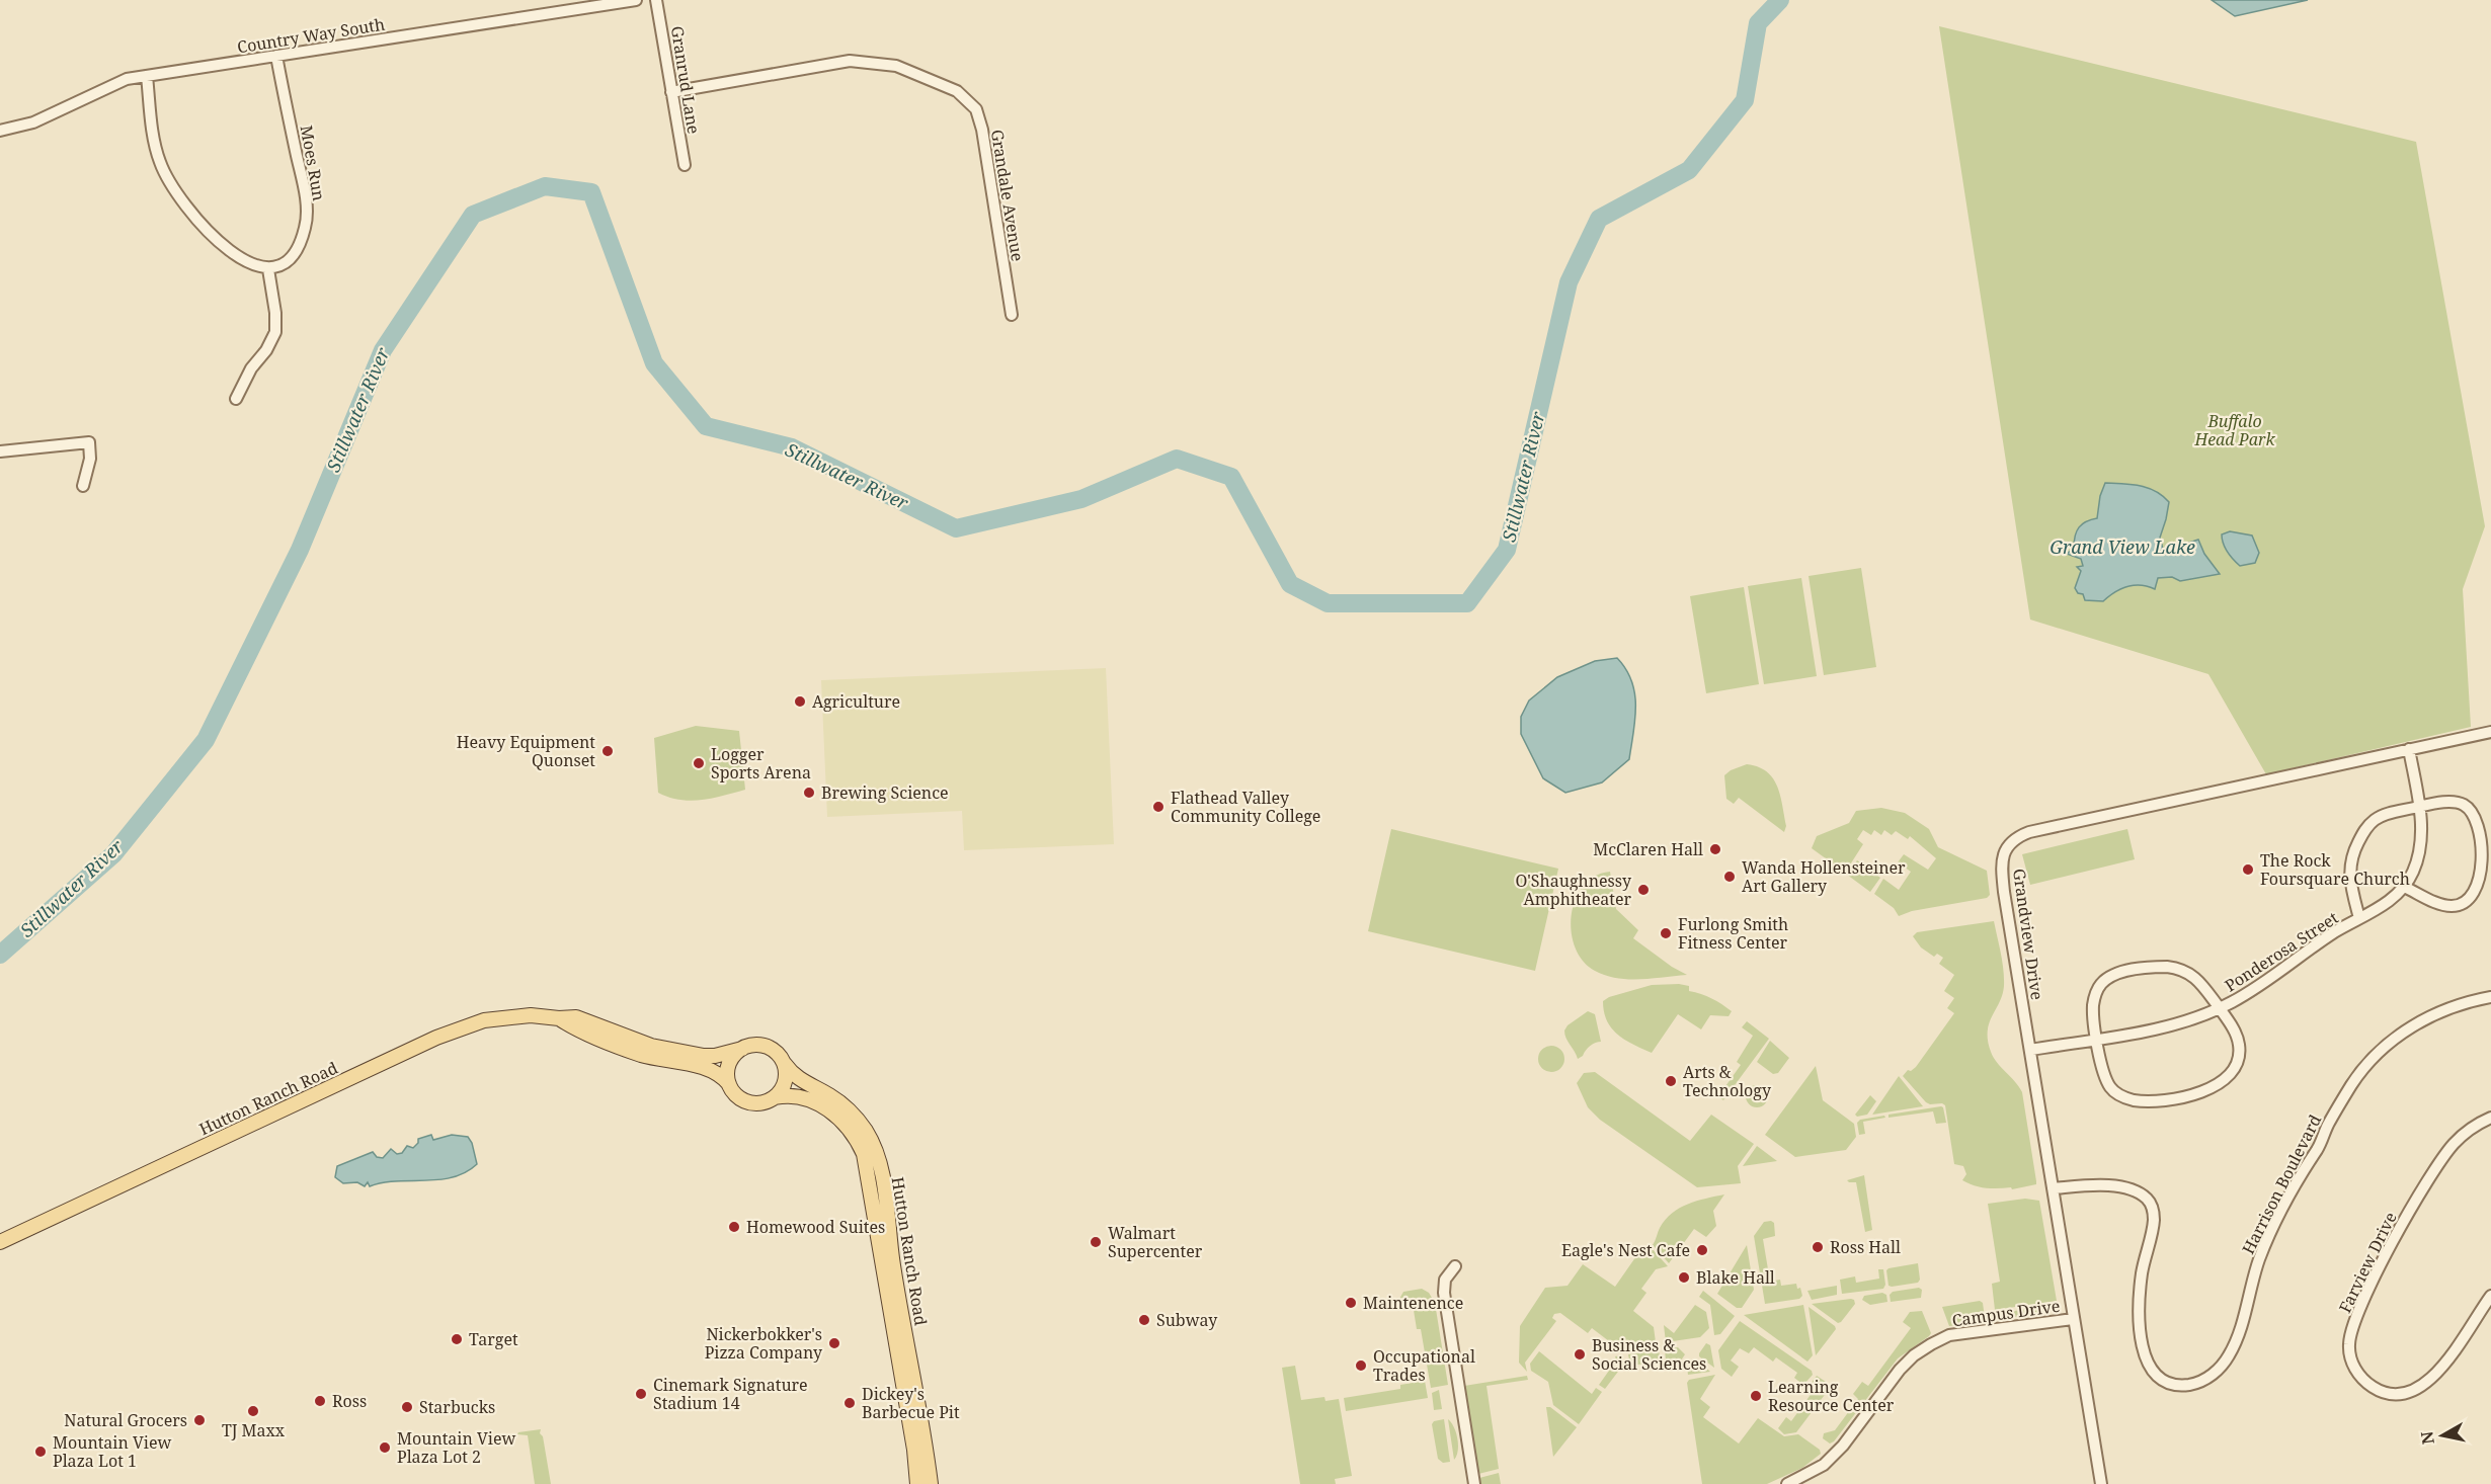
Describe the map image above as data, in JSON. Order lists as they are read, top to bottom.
{
  "streets": {
    "main road": ["Hutton Ranch Road"],
    "street": [
      "Country Way South",
      "Granrud Lane",
      "Moes Run",
      "Grandale Avenue",
      "Grandview Drive",
      "Ponderosa Street",
      "Harrison Boulevard",
      "Farview Drive",
      "Campus Drive"
    ]
  },
  "crossings": [
    ["Country Way South", "Moes Run"],
    ["Granrud Lane", "Grandale Avenue"],
    ["Grandview Drive", "Ponderosa Street"],
    ["Grandview Drive", "Harrison Boulevard"],
    ["Grandview Drive", "Campus Drive"]
  ],
  "water": ["Stillwater River", "Grand View Lake"],
  "parks": ["Buffalo Head Park"],
  "places": [
    "Agriculture",
    "Heavy Equipment Quonset",
    "Logger Sports Arena",
    "Brewing Science",
    "Flathead Valley Community College",
    "McClaren Hall",
    "The Rock Foursquare Church",
    "Wanda Hollensteiner Art Gallery",
    "O'Shaughnessy Amphitheater",
    "Furlong Smith Fitness Center",
    "Arts & Technology",
    "Homewood Suites",
    "Walmart Supercenter",
    "Ross Hall",
    "Eagle's Nest Cafe",
    "Blake Hall",
    "Maintenence",
    "Subway",
    "Target",
    "Nickerbokker's Pizza Company",
    "Business & Social Sciences",
    "Occupational Trades",
    "Cinemark Signature Stadium 14",
    "Learning Resource Center",
    "Ross",
    "Dickey's Barbecue Pit",
    "Starbucks",
    "TJ Maxx",
    "Natural Grocers",
    "Mountain View Plaza Lot 2",
    "Mountain View Plaza Lot 1"
  ],
  "north": "left"
}
